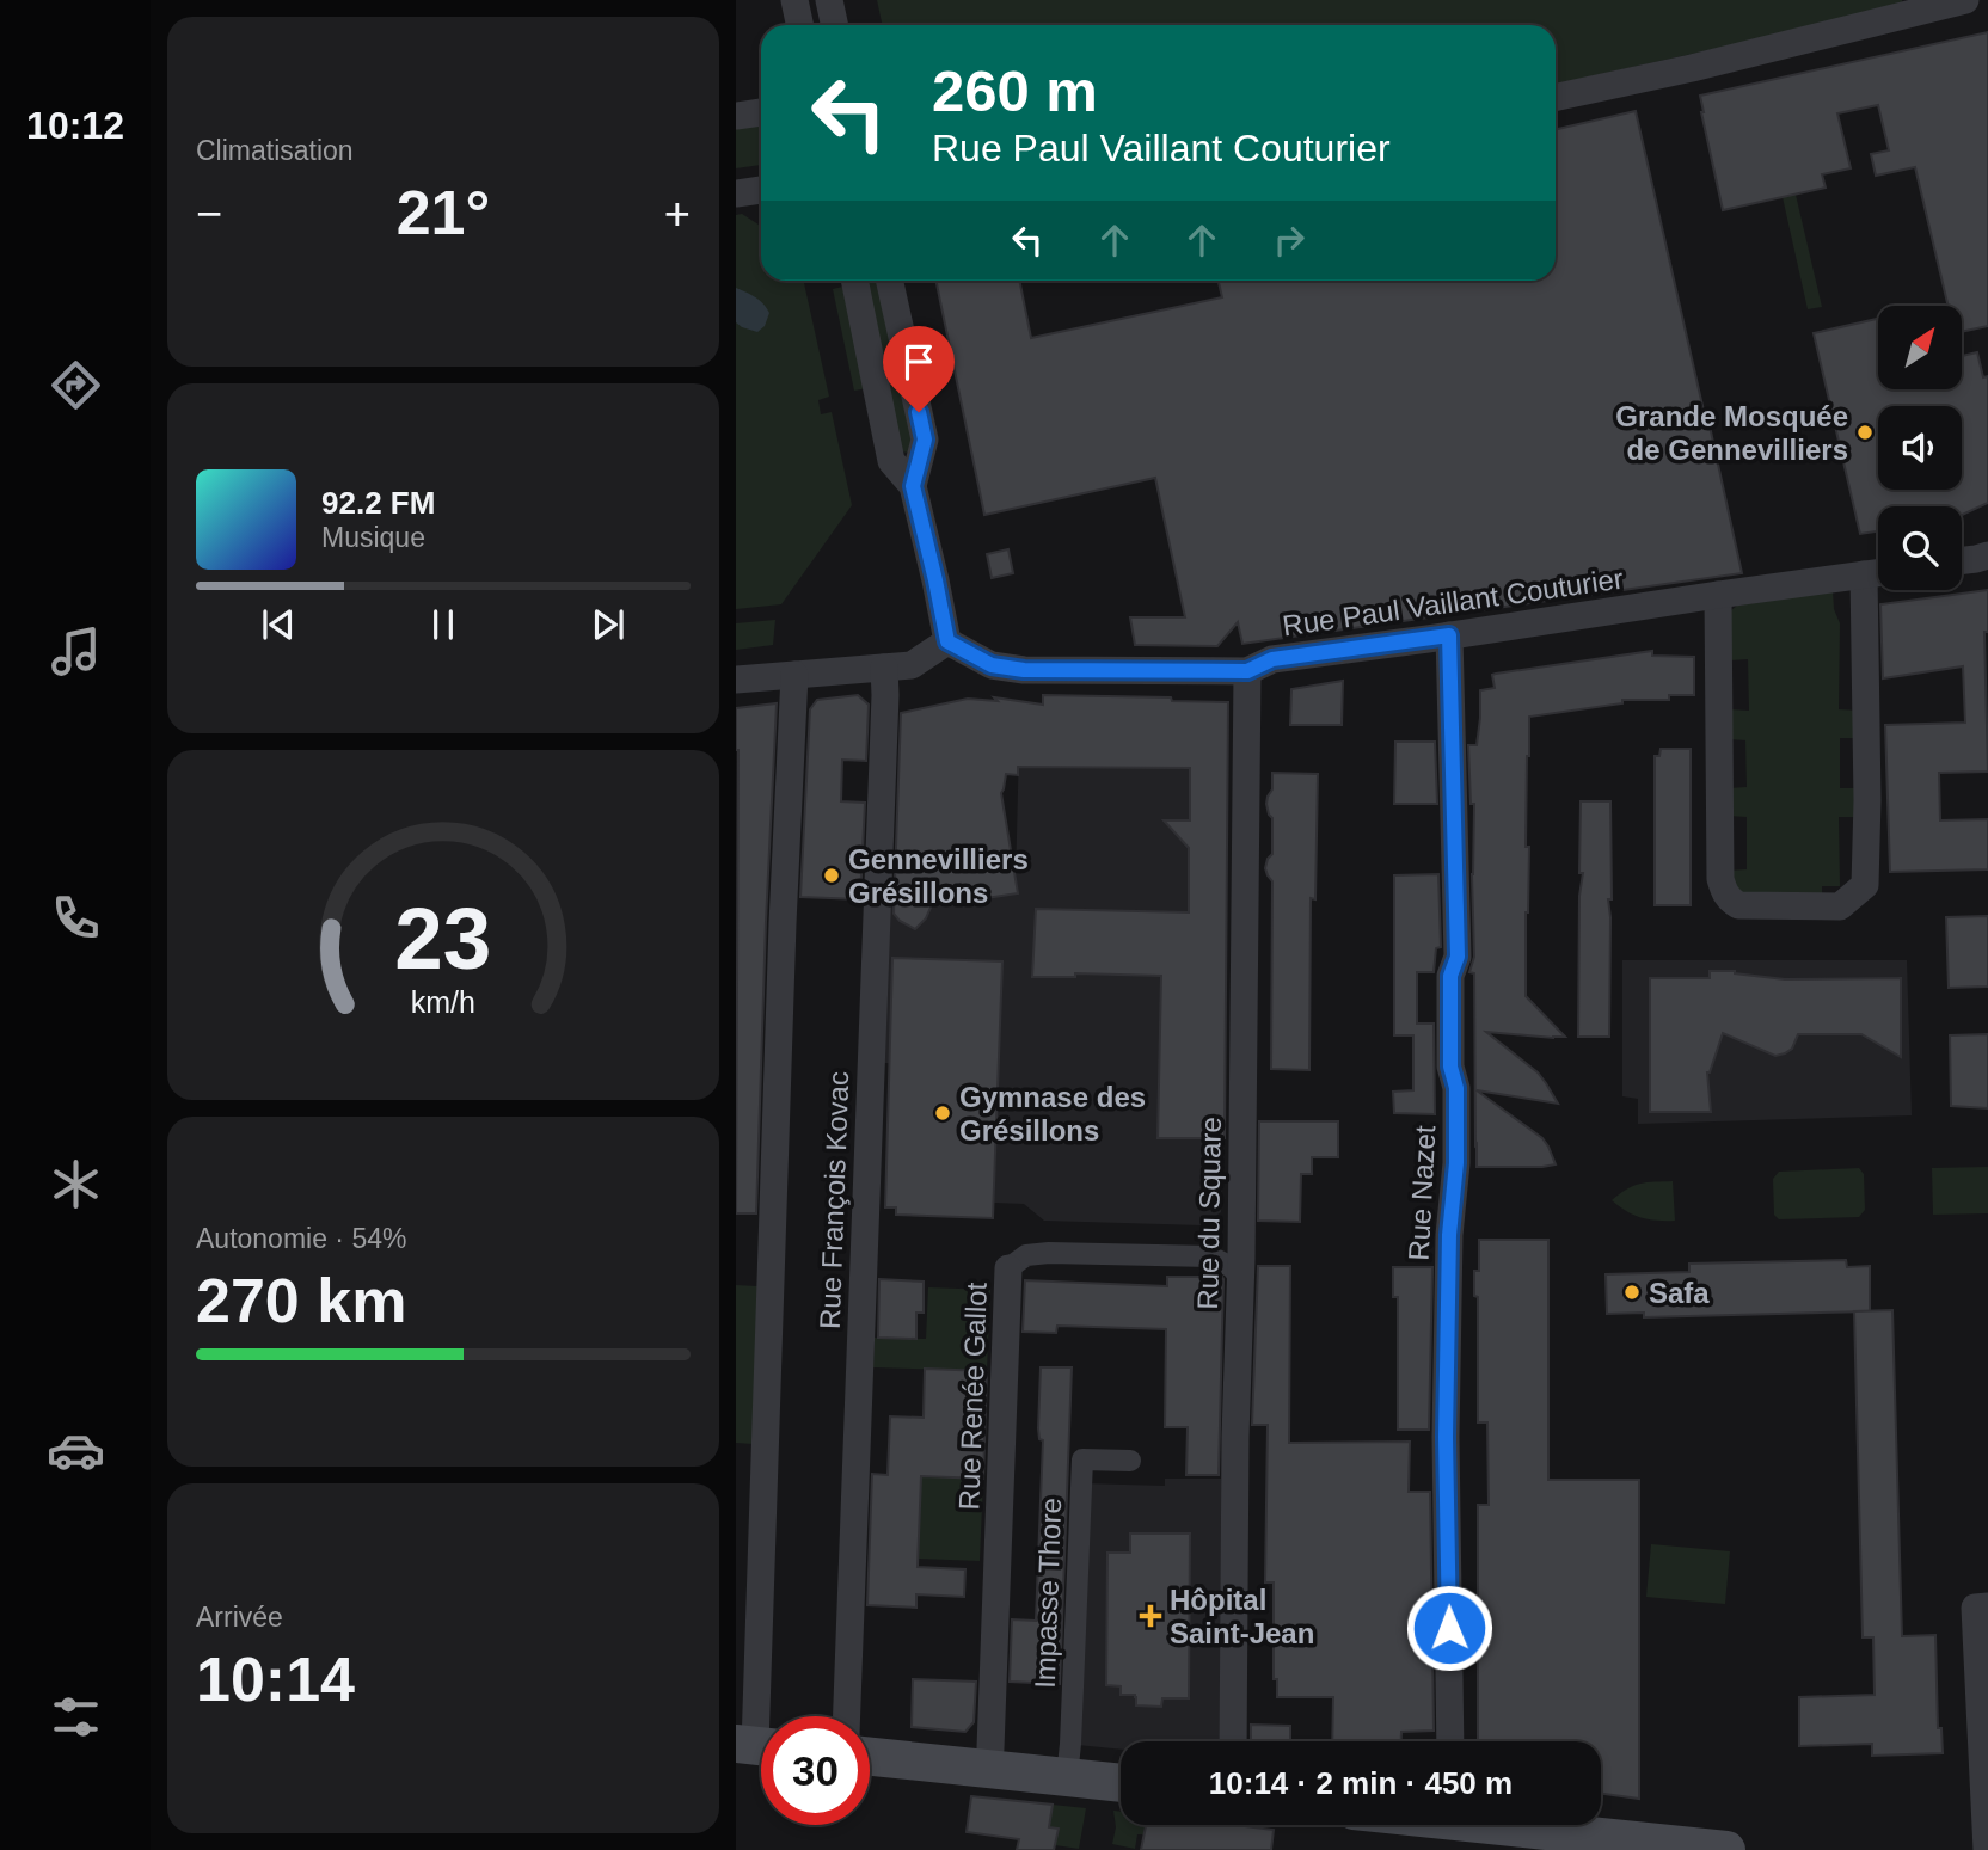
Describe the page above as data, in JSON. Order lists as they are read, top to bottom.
{
  "streets": {
    "street": [
      "Rue Paul Vaillant Couturier",
      "Rue Nazet",
      "Rue François Kovac",
      "Rue du Square",
      "Rue Renée Gallot",
      "Impasse Thore"
    ]
  },
  "crossings": [
    ["Rue Paul Vaillant Couturier", "Rue Nazet"],
    ["Rue Paul Vaillant Couturier", "Rue du Square"],
    ["Rue du Square", "Rue Renée Gallot"]
  ],
  "places": {
    "other": [
      "Grande Mosquée de Gennevilliers",
      "Gennevilliers Grésillons",
      "Gymnase des Grésillons",
      "Safa"
    ],
    "health": ["Hôpital Saint-Jean"]
  },
  "north": "top right",
  "page": {
    "tabs": "10:12",
    "tile": [
      "Climatisation",
      ["Autonomie · 54%", "270 km"],
      ["Arrivée", "10:14"]
    ],
    "turn": ["260 m", "Rue Paul Vaillant Couturier"],
    "heat": ["−", "21°", "+"],
    "song": ["92.2 FM", "Musique"],
    "limit": "30",
    "trip": "10:14 · 2 min · 450 m",
    "gauge": ["23", "km/h"]
  }
}
